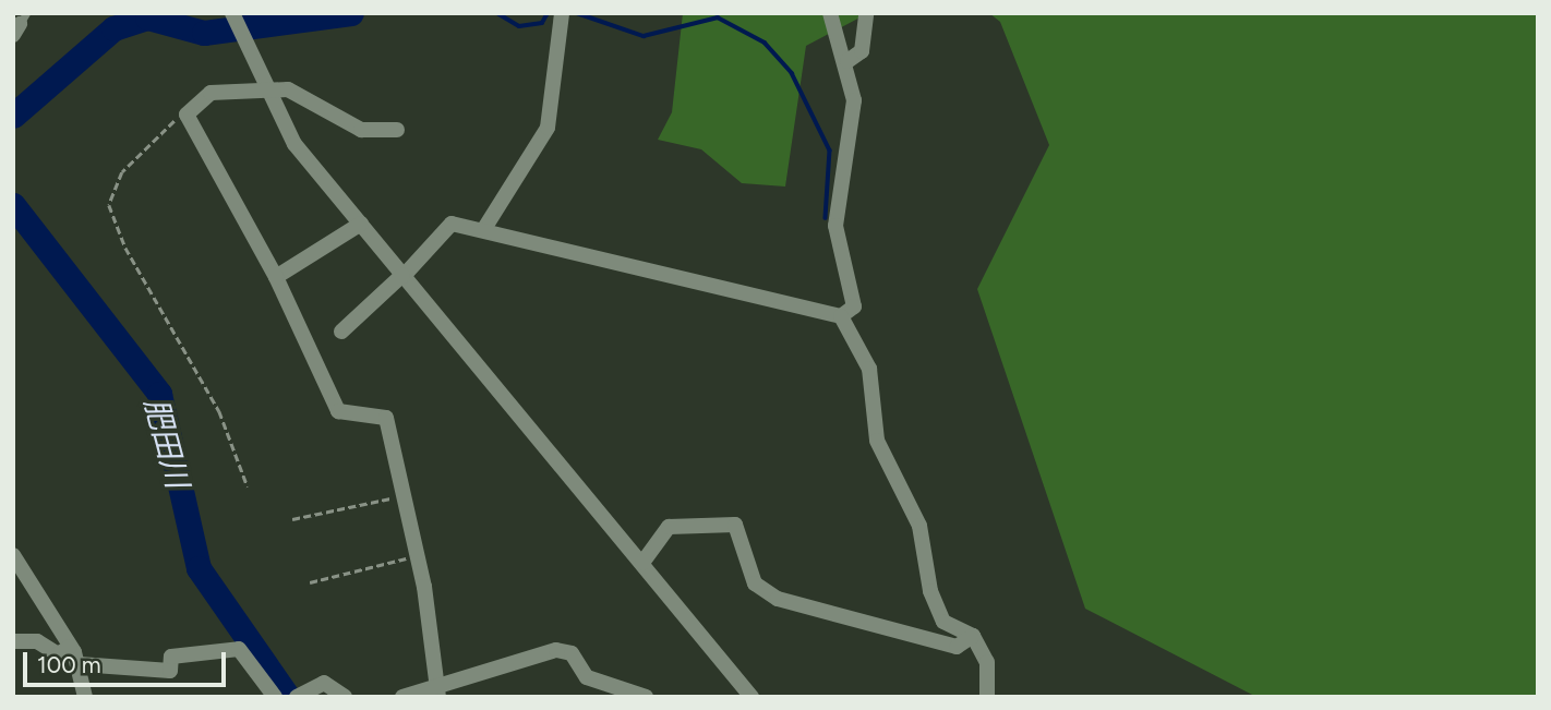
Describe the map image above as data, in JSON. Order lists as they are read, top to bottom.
{
  "water": ["肥田川"],
  "scale_bar": "100 m"
}
